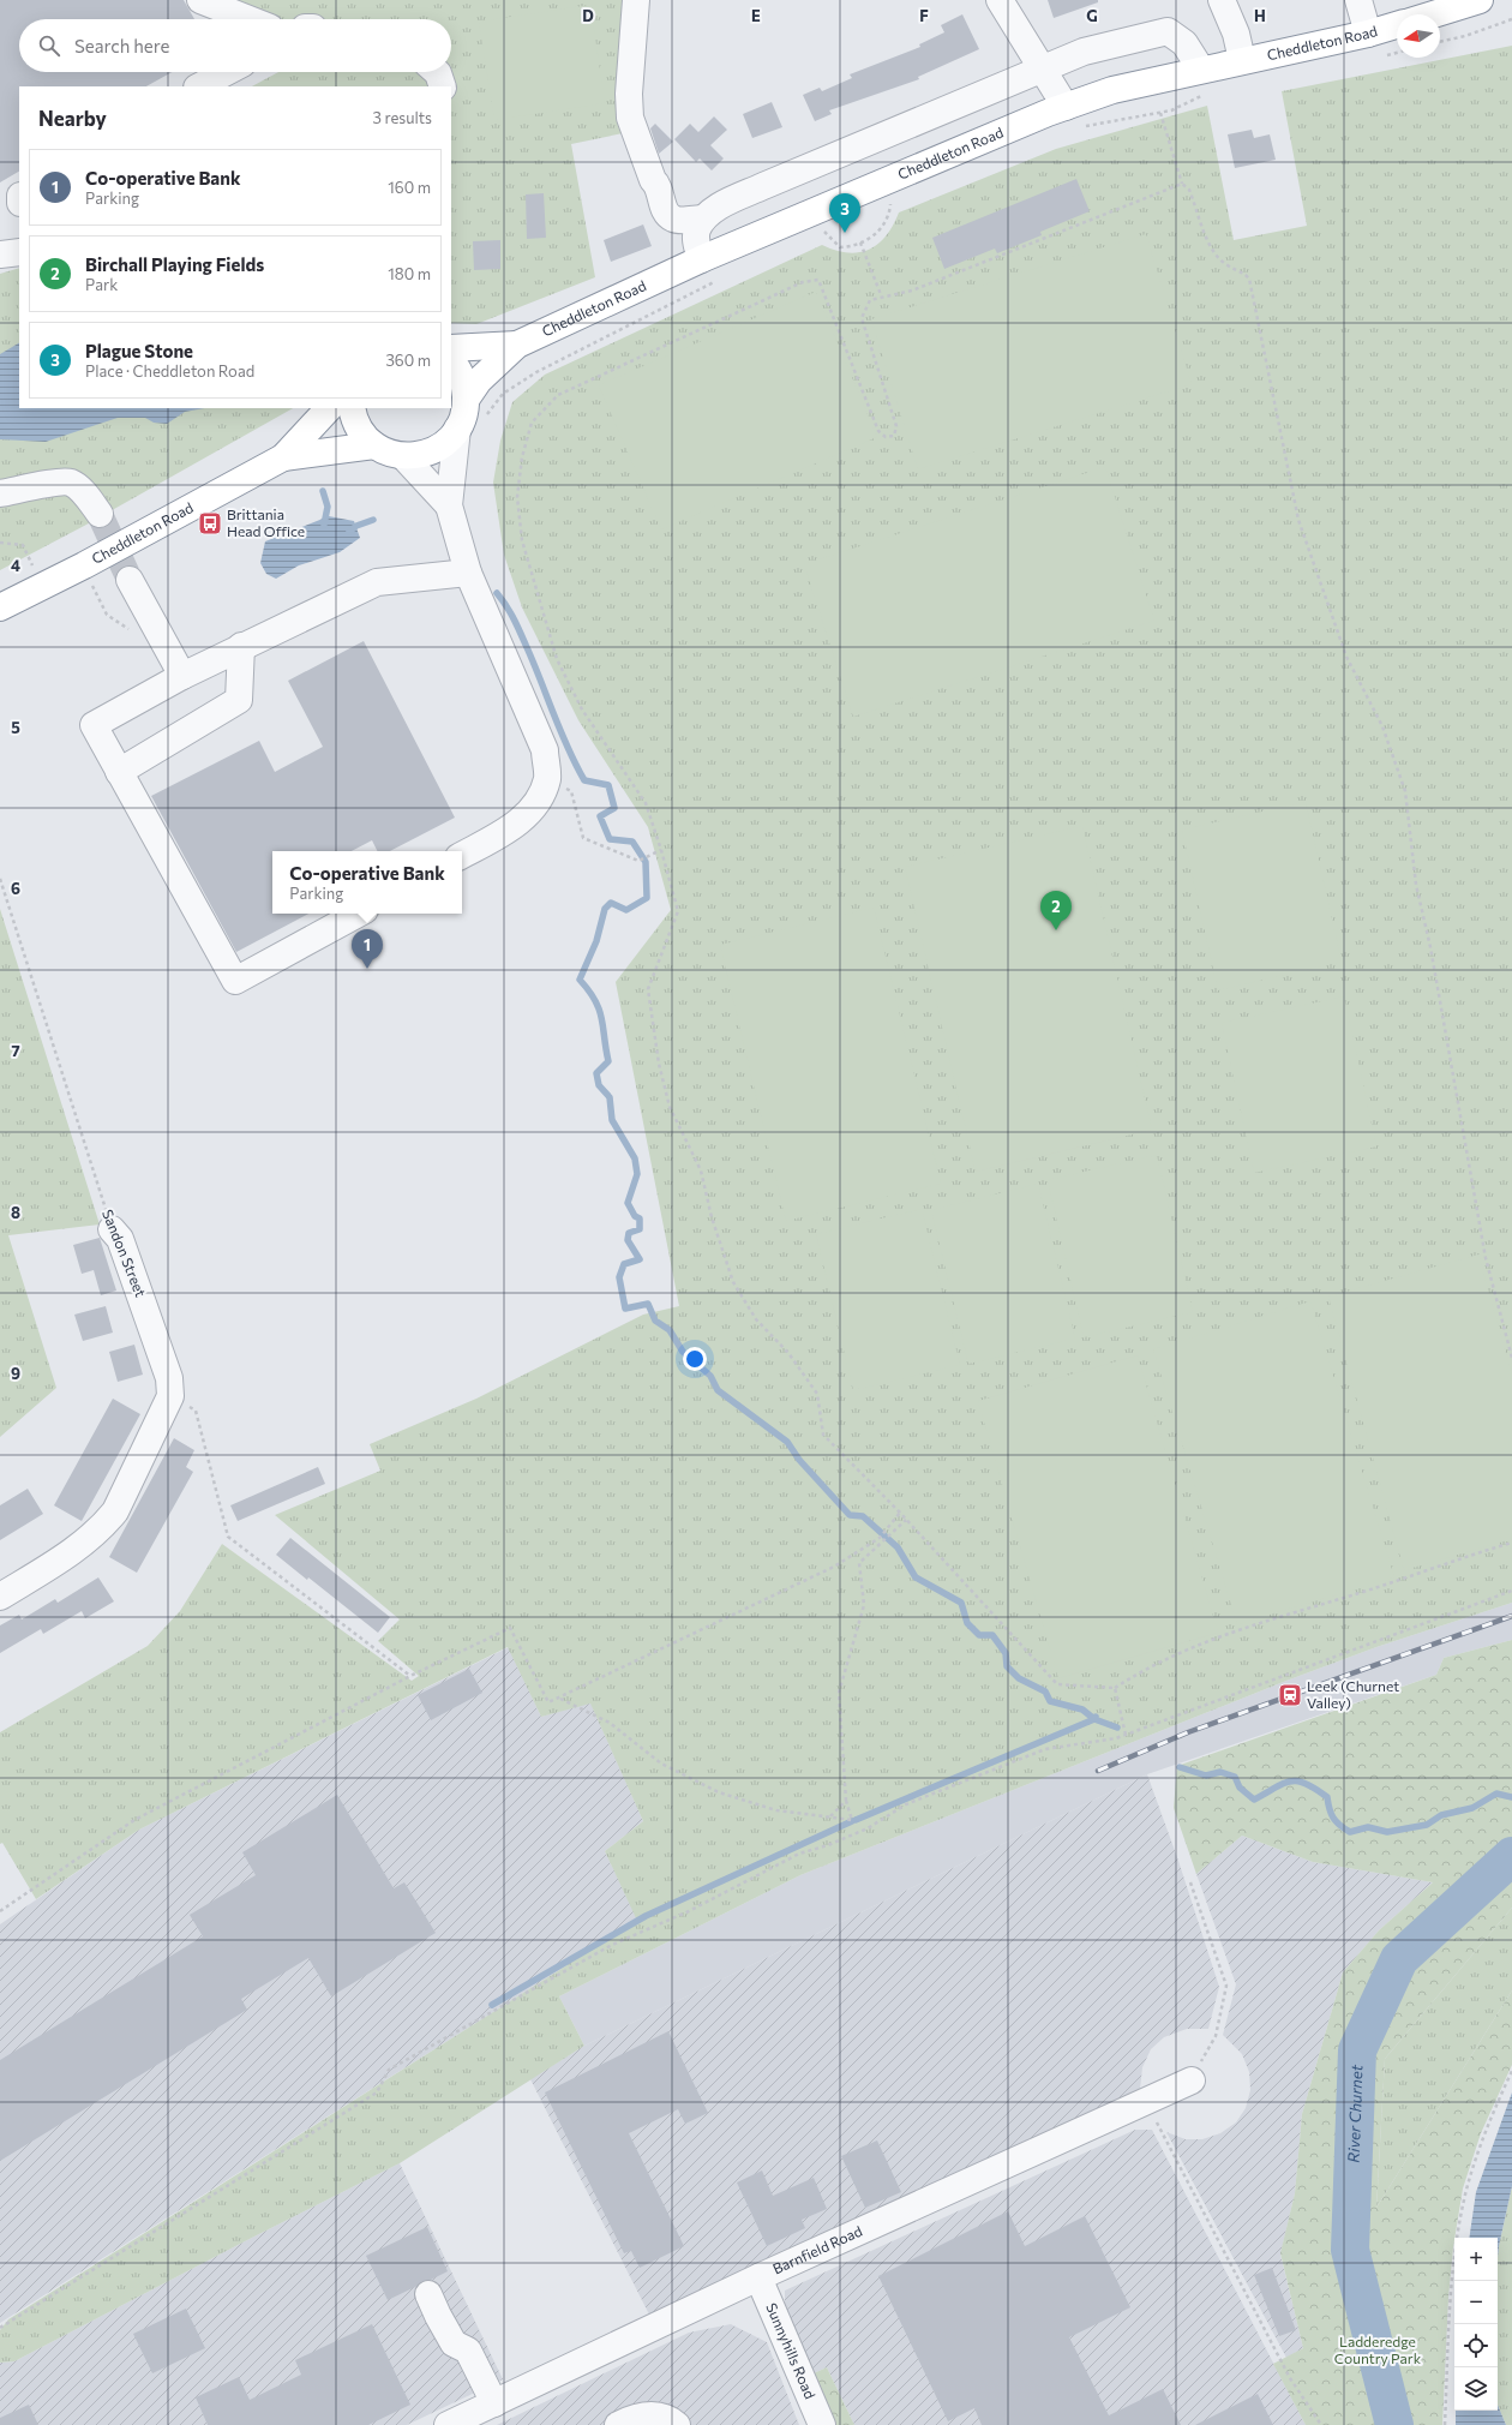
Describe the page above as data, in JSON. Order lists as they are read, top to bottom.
{
  "streets": {
    "highway": ["Cheddleton Road"],
    "street": ["Sandon Street", "Barnfield Road", "Sunnyhills Road"]
  },
  "crossings": [
    ["Barnfield Road", "Sunnyhills Road"]
  ],
  "water": ["River Churnet"],
  "parks": ["Ladderedge Country Park"],
  "places": {
    "bus stop": ["Brittania Head Office"],
    "station": ["Leek (Churnet Valley)"]
  },
  "north": "left",
  "page": {
    "search": "Search here",
    "heading": ["Nearby", "3 results"],
    "list": [
      {
        "mark": "1",
        "name": "Co-operative Bank",
        "note": "Parking",
        "value": "160 m"
      },
      {
        "mark": "2",
        "name": "Birchall Playing Fields",
        "note": "Park",
        "value": "180 m"
      },
      {
        "mark": "3",
        "name": "Plague Stone",
        "note": "Place · Cheddleton Road",
        "value": "360 m"
      }
    ],
    "pins": ["3", "2", "1"],
    "popup": ["Co-operative Bank", "Parking"],
    "map_buttons": ["+", "−"]
  },
  "grid": {
    "columns": [
      "D",
      "E",
      "F",
      "G",
      "H"
    ],
    "rows": [
      "4",
      "5",
      "6",
      "7",
      "8",
      "9"
    ]
  }
}
